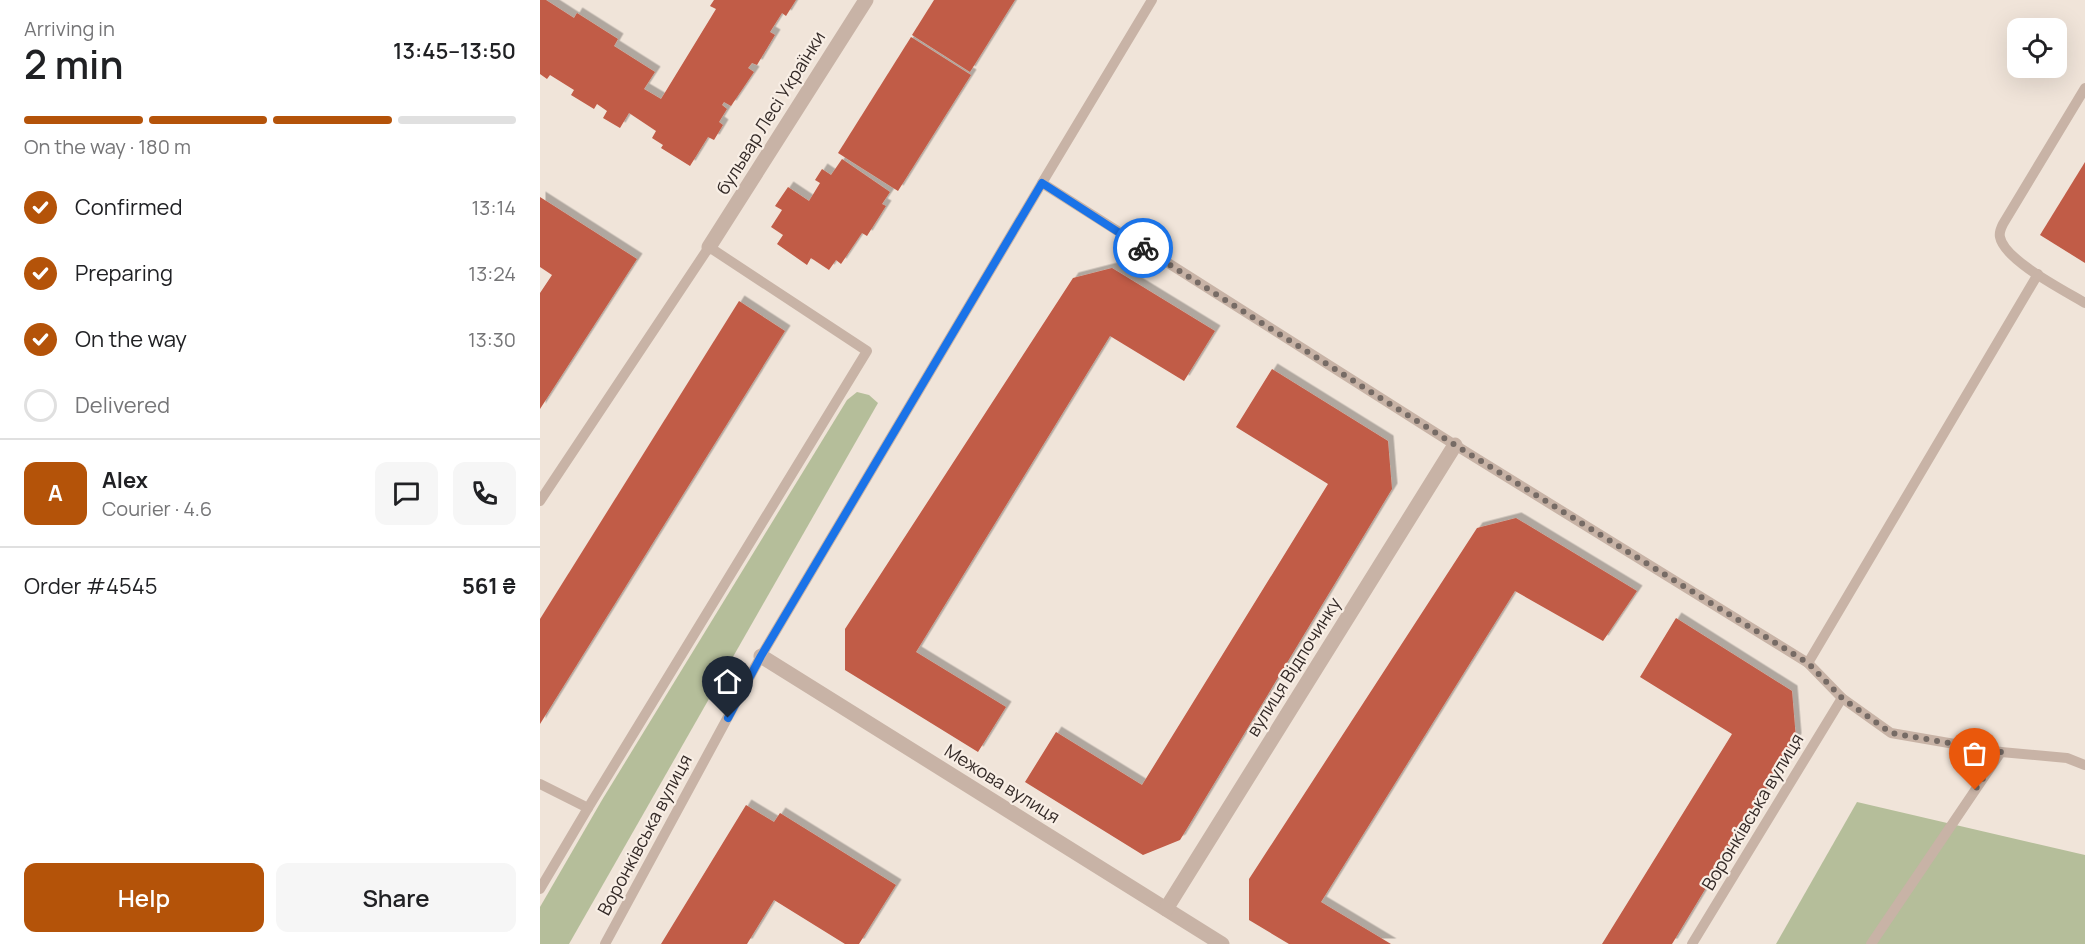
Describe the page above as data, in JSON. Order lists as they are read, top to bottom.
{
  "streets": {
    "street": ["бульвар Лесі Українки", "вулиця Відпочинку", "Межова вулиця"],
    "lane": ["Воронківська вулиця"]
  },
  "crossings": [
    ["вулиця Відпочинку", "Межова вулиця"],
    ["Межова вулиця", "Воронківська вулиця"]
  ],
  "page": {
    "heading": ["2 min", "Arriving in", "13:45–13:50"],
    "panel": [
      "Alex",
      "Courier · 4.6",
      "Order #4545",
      "561 ₴"
    ],
    "bar": "On the way · 180 m",
    "list": [
      ["Confirmed", "13:14"],
      ["Preparing", "13:24"],
      ["On the way", "13:30"],
      "Delivered"
    ],
    "round": "A",
    "buttons": ["Help", "Share"]
  }
}
